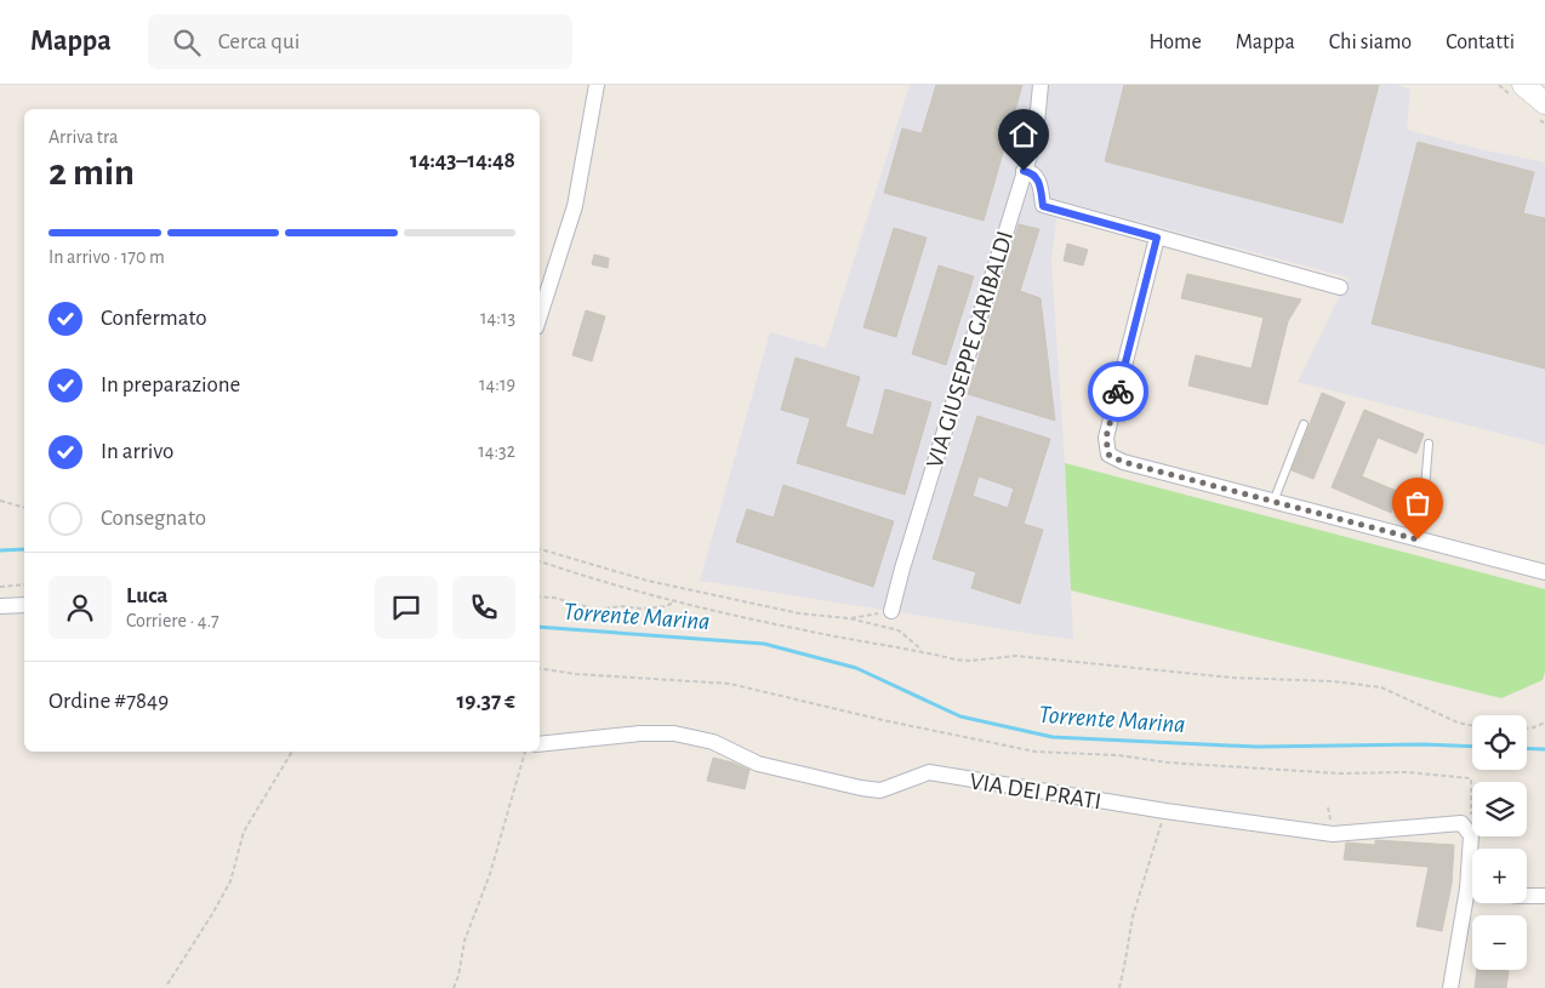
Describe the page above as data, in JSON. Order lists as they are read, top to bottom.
{
  "streets": {
    "street": ["VIA GIUSEPPE GARIBALDI", "VIA DEI PRATI"]
  },
  "water": ["Torrente Marina"],
  "page": {
    "header": "Mappa",
    "search": "Cerca qui",
    "nav": [
      "Home",
      "Mappa",
      "Chi siamo",
      "Contatti"
    ],
    "heading": ["2 min", "Arriva tra", "14:43–14:48"],
    "panel": [
      "Luca",
      "Corriere · 4.7",
      "Ordine #7849",
      "19.37 €"
    ],
    "bar": "In arrivo · 170 m",
    "list": [
      ["Confermato", "14:13"],
      ["In preparazione", "14:19"],
      ["In arrivo", "14:32"],
      "Consegnato"
    ],
    "map_buttons": ["+", "−"]
  }
}
